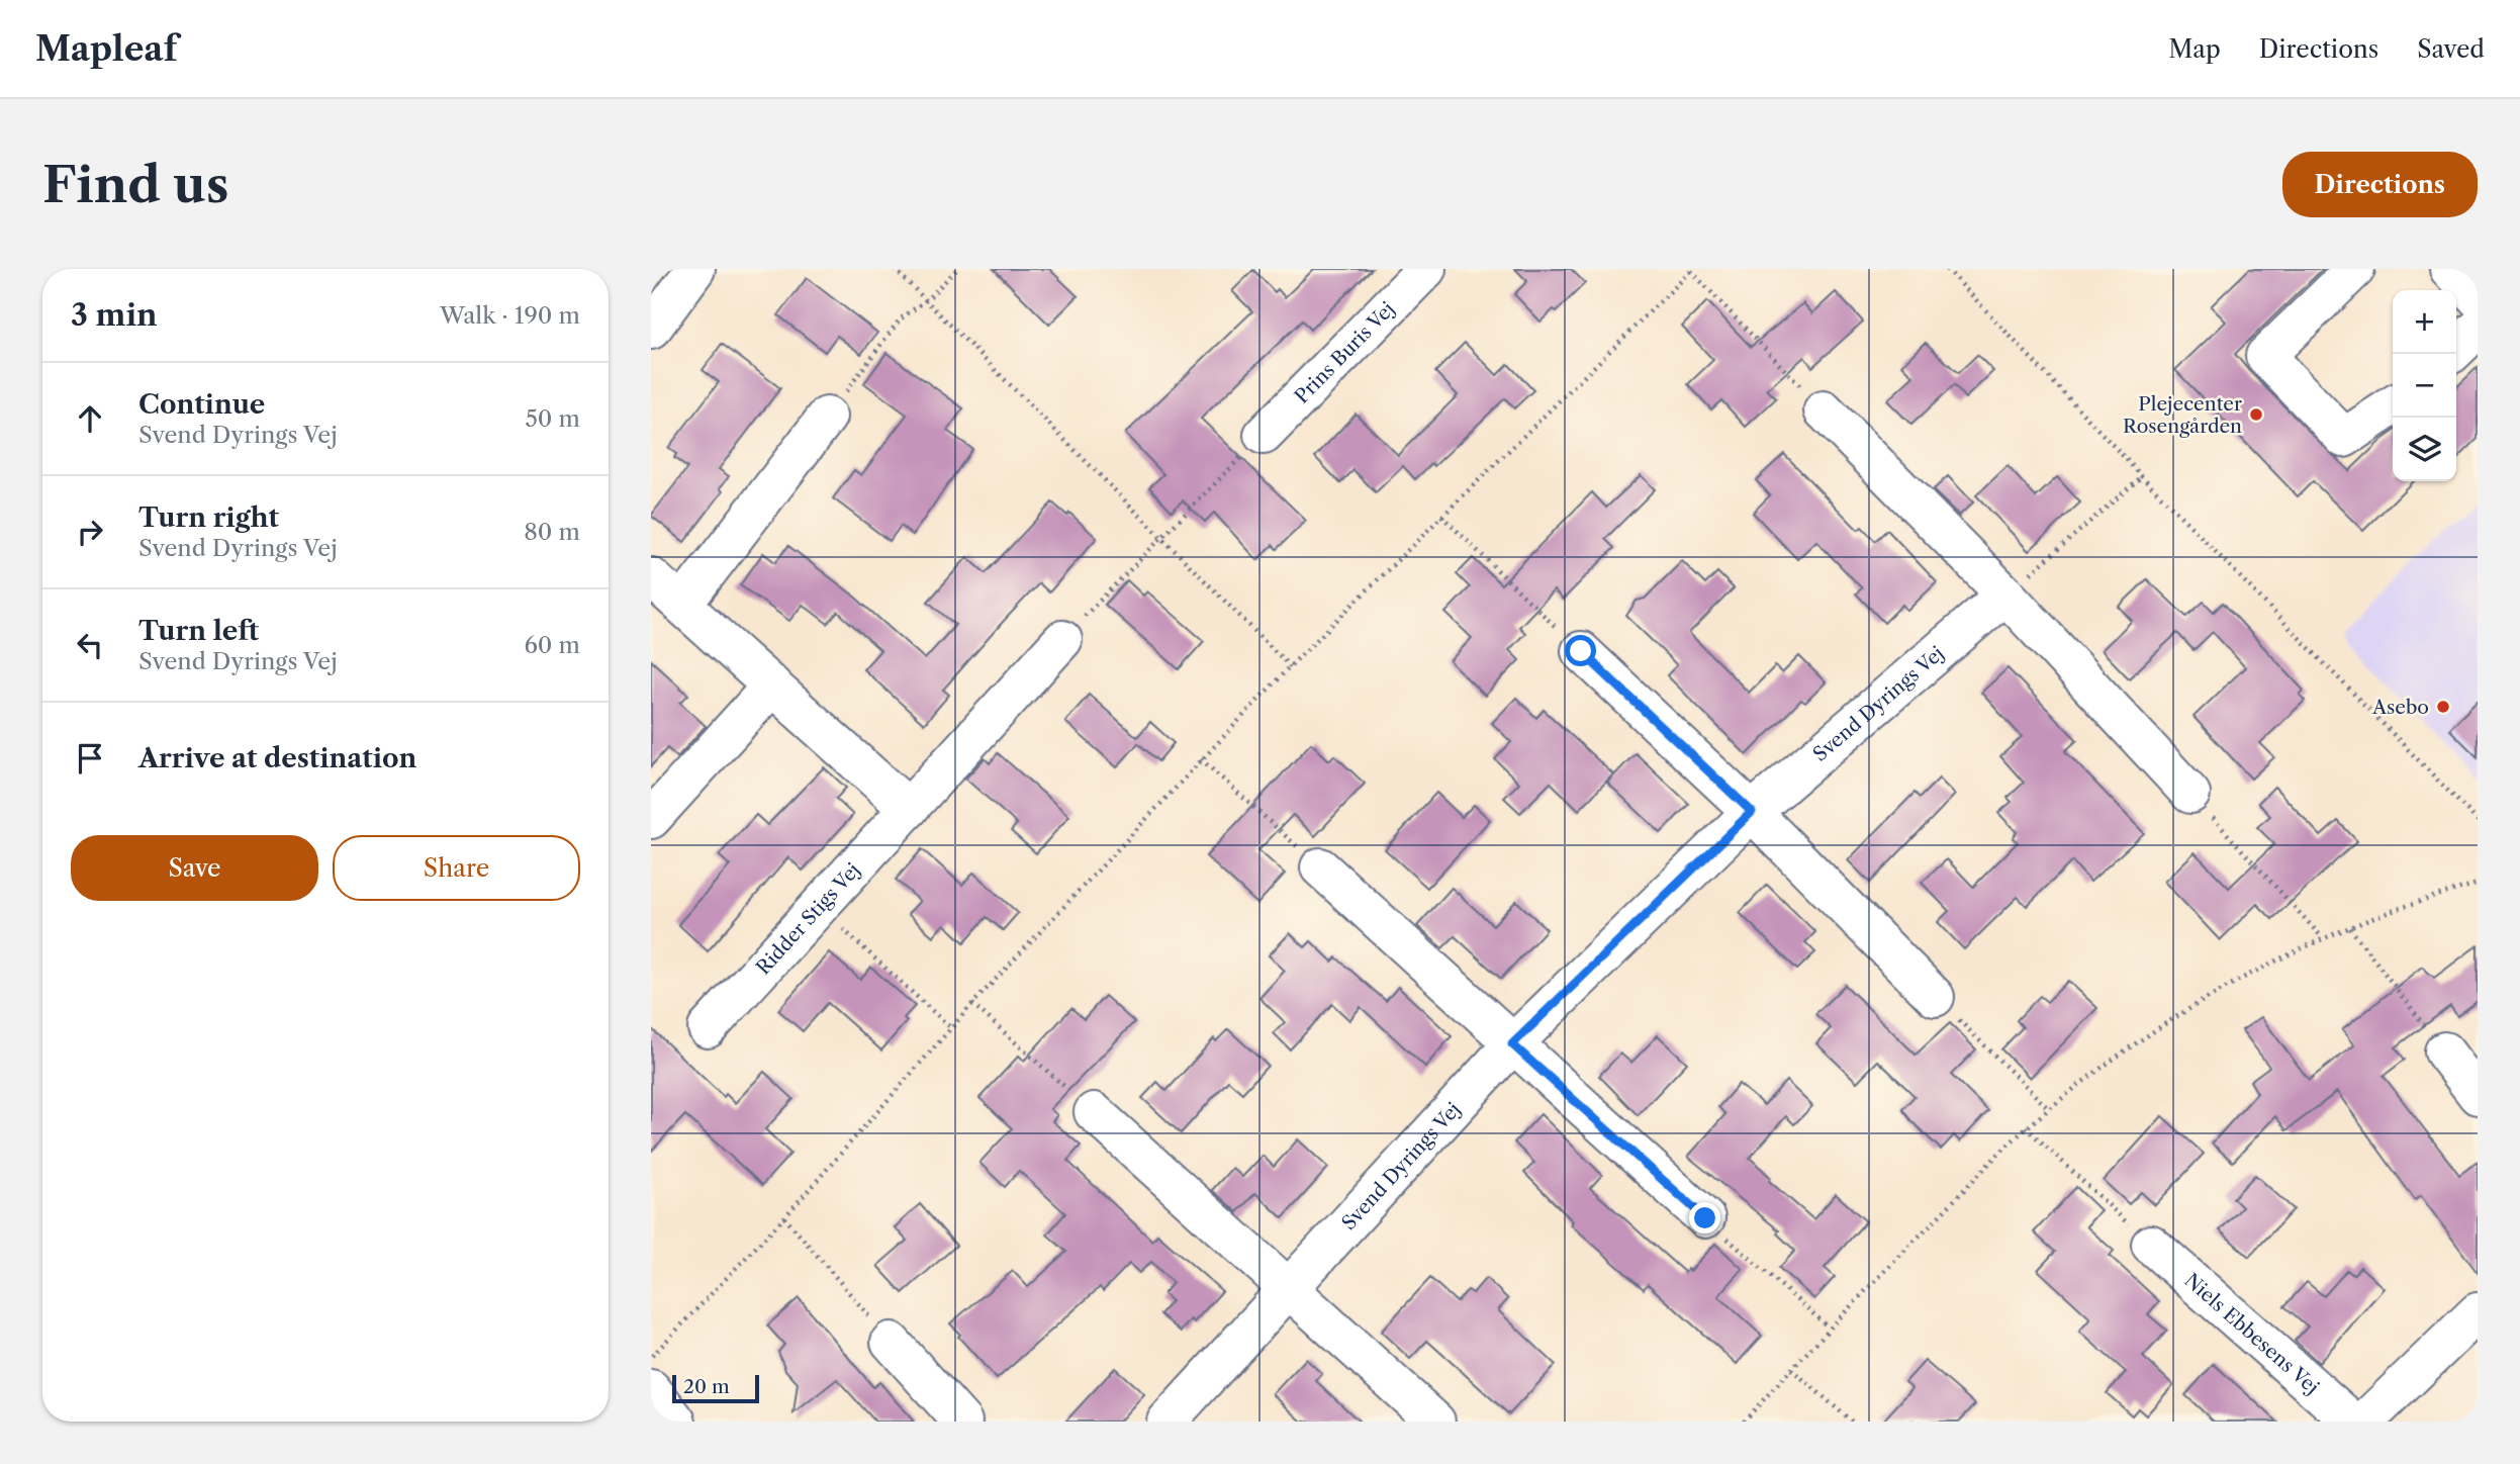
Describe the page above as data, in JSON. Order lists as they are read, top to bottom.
{
  "streets": {
    "street": [
      "Prins Buris Vej",
      "Svend Dyrings Vej",
      "Ridder Stigs Vej",
      "Niels Ebbesens Vej"
    ]
  },
  "places": ["Plejecenter Rosengården", "Asebo"],
  "scale_bar": "20 m",
  "page": {
    "header": "Mapleaf",
    "nav": ["Map", "Directions", "Saved"],
    "buttons": [
      "Directions",
      ["Save", "Share"]
    ],
    "title": "Find us",
    "heading": ["3 min", "Walk · 190 m"],
    "map_buttons": ["+", "−"],
    "list": [
      ["Continue", "Svend Dyrings Vej", "50 m"],
      ["Turn right", "Svend Dyrings Vej", "80 m"],
      ["Turn left", "Svend Dyrings Vej", "60 m"],
      "Arrive at destination"
    ],
    "scale": "20 m"
  }
}
